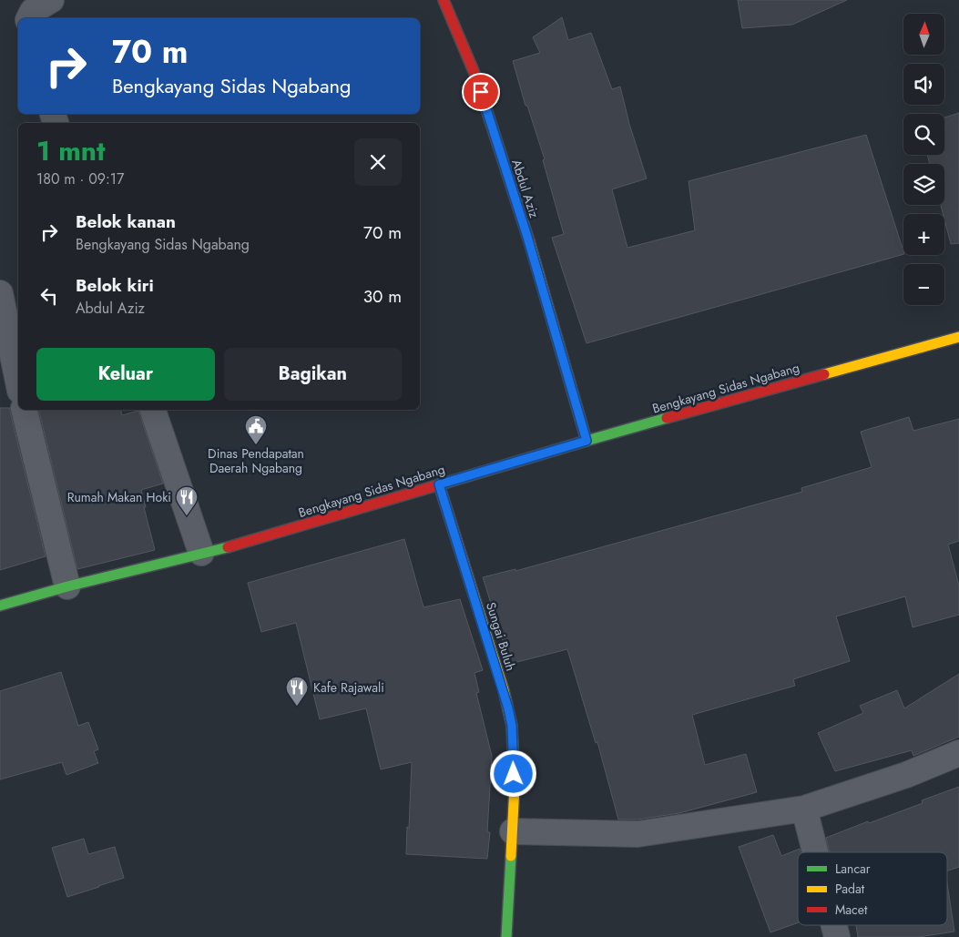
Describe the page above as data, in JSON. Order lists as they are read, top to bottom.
{
  "streets": {
    "main road": ["Abdul Aziz", "Bengkayang Sidas Ngabang", "Sungai Buluh"]
  },
  "crossings": [
    ["Abdul Aziz", "Bengkayang Sidas Ngabang"],
    ["Bengkayang Sidas Ngabang", "Sungai Buluh"]
  ],
  "places": {
    "public building": ["Dinas Pendapatan Daerah Ngabang"],
    "restaurant": ["Rumah Makan Hoki", "Kafe Rajawali"]
  },
  "legend": ["Lancar", "Padat", "Macet"],
  "north": "top",
  "page": {
    "map_buttons": ["+", "−"],
    "turn": ["70 m", "Bengkayang Sidas Ngabang"],
    "heading": ["1 mnt", "180 m · 09:17"],
    "list": [
      {
        "name": "Belok kanan",
        "note": "Bengkayang Sidas Ngabang",
        "value": "70 m"
      },
      {
        "name": "Belok kiri",
        "note": "Abdul Aziz",
        "value": "30 m"
      }
    ],
    "buttons": ["Keluar", "Bagikan"]
  }
}
